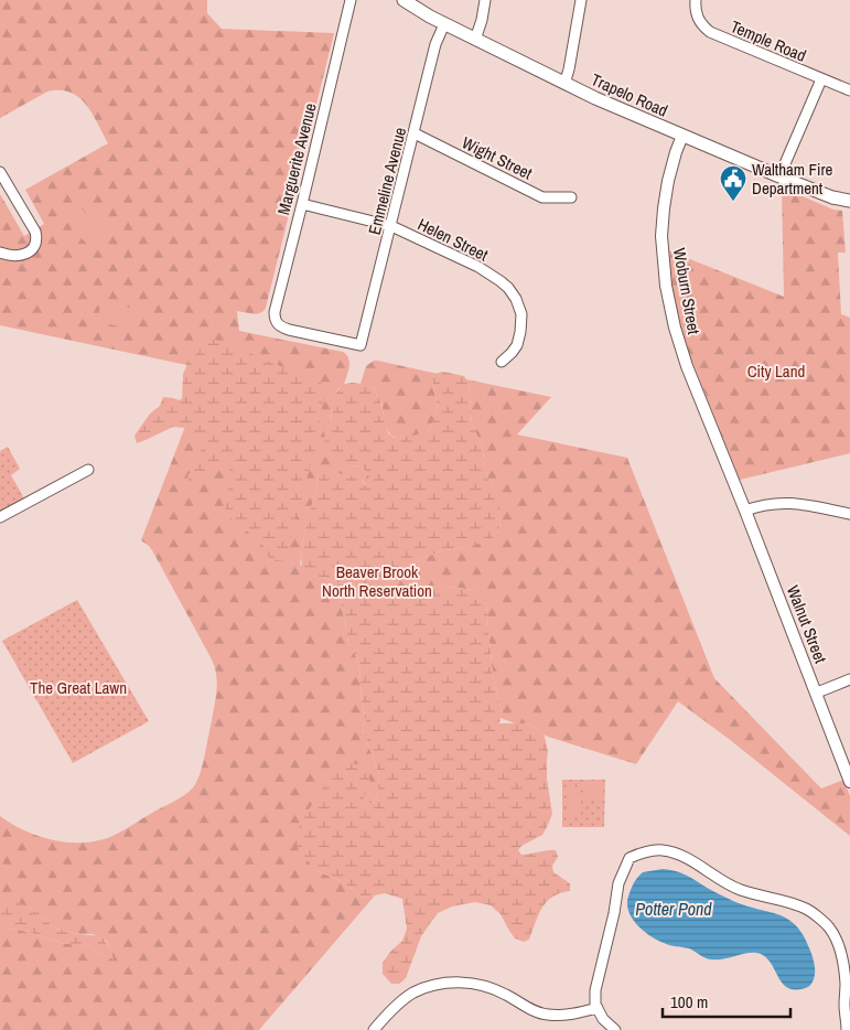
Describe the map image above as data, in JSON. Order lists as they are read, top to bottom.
{
  "streets": {
    "main road": ["Trapelo Road"],
    "street": [
      "Temple Road",
      "Wight Street",
      "Marguerite Avenue",
      "Emmeline Avenue",
      "Helen Street",
      "Woburn Street",
      "Walnut Street"
    ]
  },
  "crossings": [
    ["Trapelo Road", "Emmeline Avenue"],
    ["Trapelo Road", "Woburn Street"],
    ["Wight Street", "Emmeline Avenue"],
    ["Marguerite Avenue", "Emmeline Avenue"],
    ["Marguerite Avenue", "Helen Street"],
    ["Emmeline Avenue", "Helen Street"],
    ["Woburn Street", "Walnut Street"]
  ],
  "water": ["Potter Pond"],
  "parks": ["City Land", "Beaver Brook North Reservation", "The Great Lawn"],
  "places": {
    "public building": ["Waltham Fire Department"]
  },
  "scale_bar": "100 m"
}
